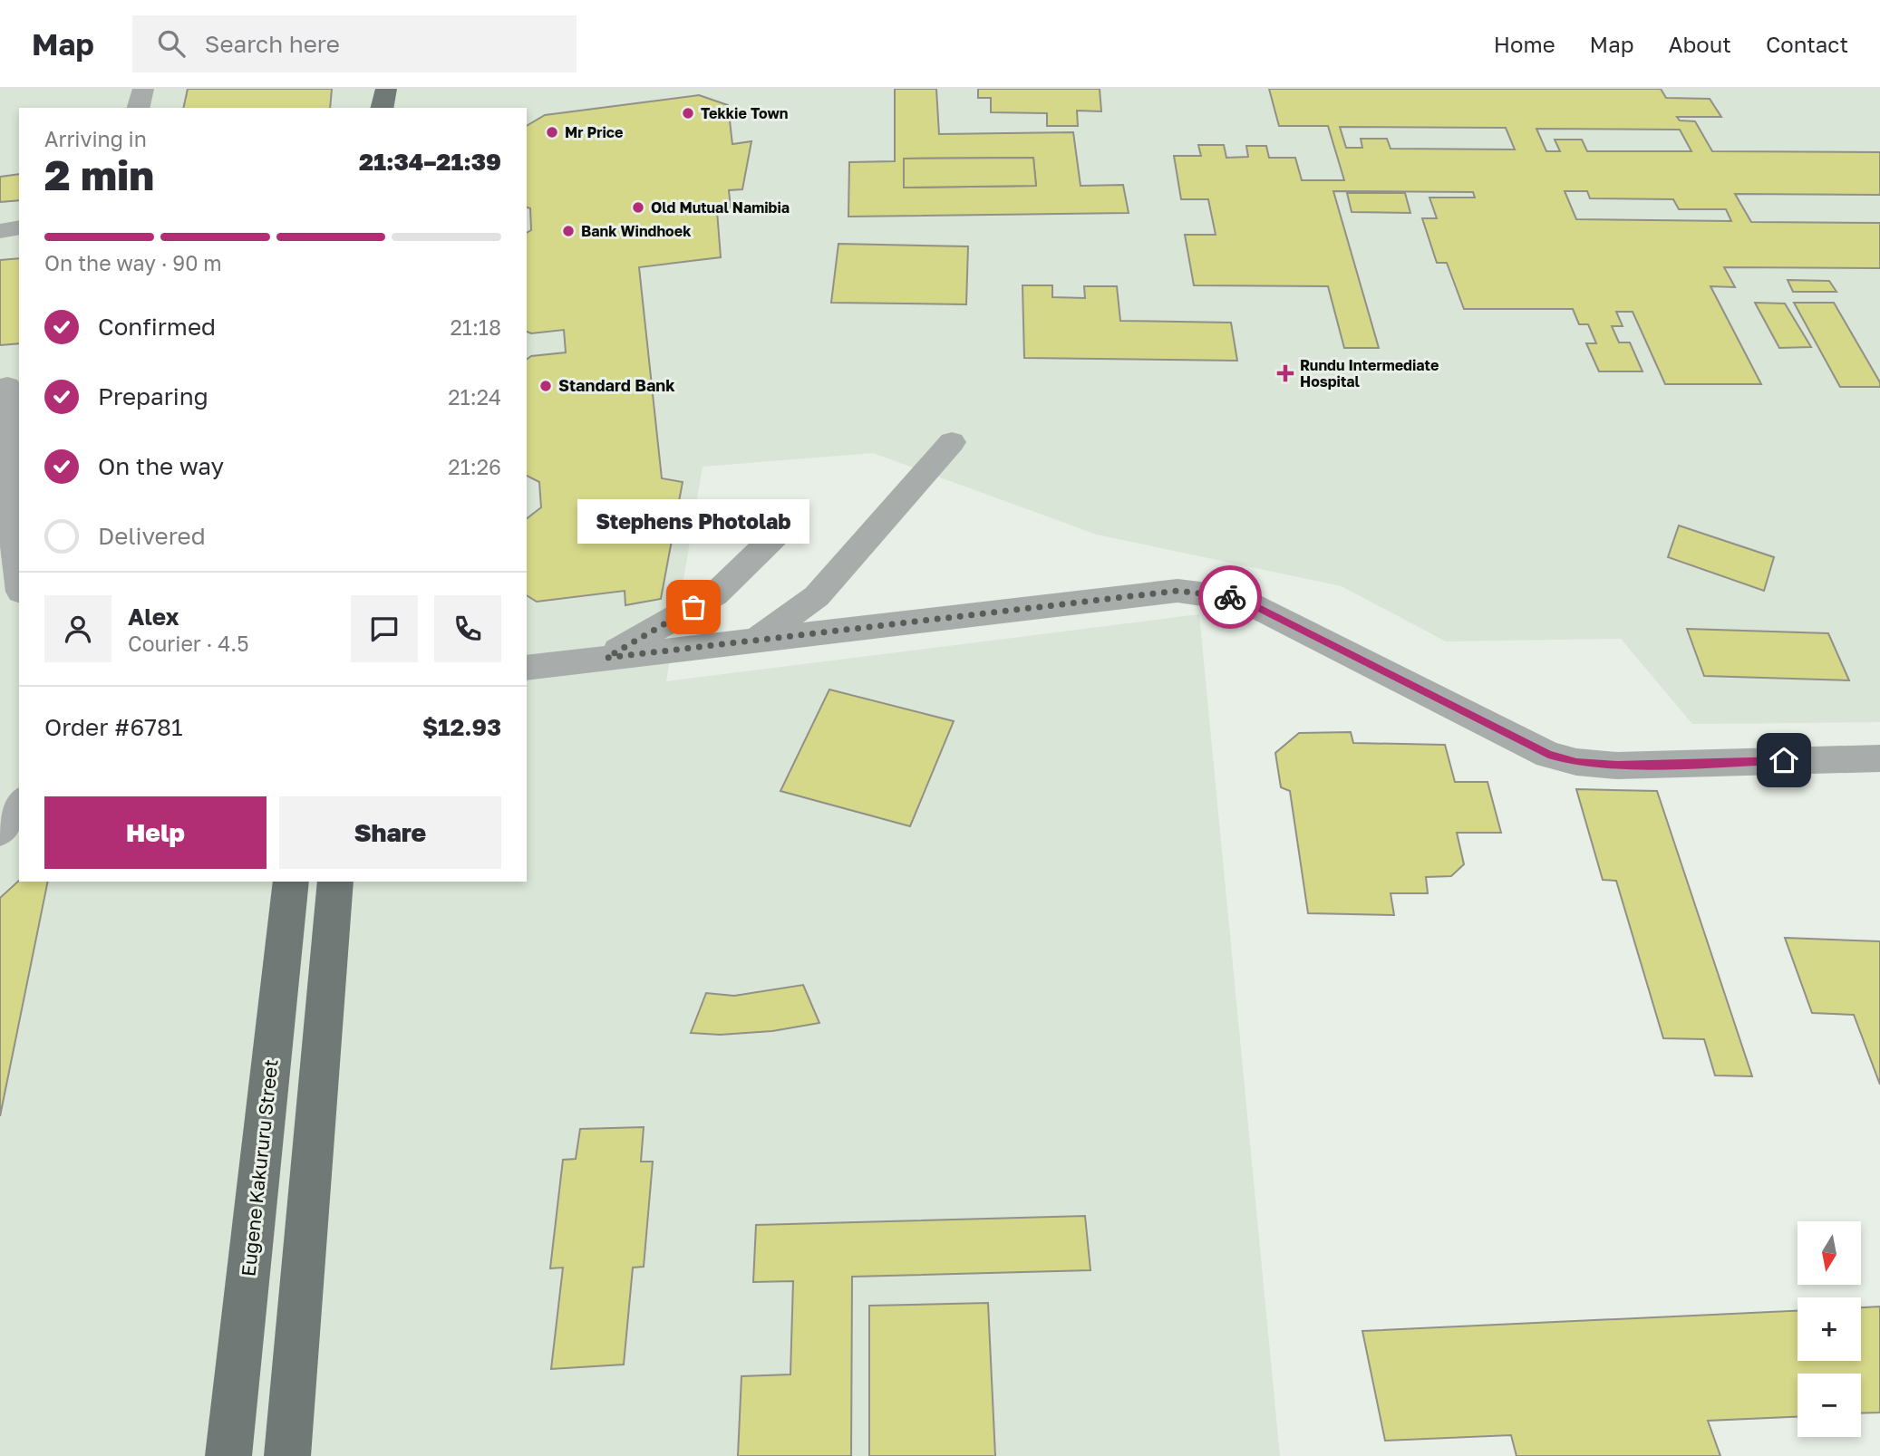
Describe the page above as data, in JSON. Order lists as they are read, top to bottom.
{
  "streets": {
    "main road": ["Eugene Kakururu Street"]
  },
  "places": {
    "other": [
      "Tekkie Town",
      "Mr Price",
      "Old Mutual Namibia",
      "Bank Windhoek",
      "Standard Bank",
      "Stephens Photolab"
    ],
    "health": ["Rundu Intermediate Hospital"]
  },
  "north": "bottom",
  "page": {
    "header": "Map",
    "search": "Search here",
    "nav": [
      "Home",
      "Map",
      "About",
      "Contact"
    ],
    "heading": ["2 min", "Arriving in", "21:34–21:39"],
    "panel": [
      "Alex",
      "Courier · 4.5",
      "Order #6781",
      "$12.93"
    ],
    "bar": "On the way · 90 m",
    "list": [
      ["Confirmed", "21:18"],
      ["Preparing", "21:24"],
      ["On the way", "21:26"],
      "Delivered"
    ],
    "bubble": "Stephens Photolab",
    "buttons": ["Help", "Share"],
    "map_buttons": ["+", "−"]
  }
}
